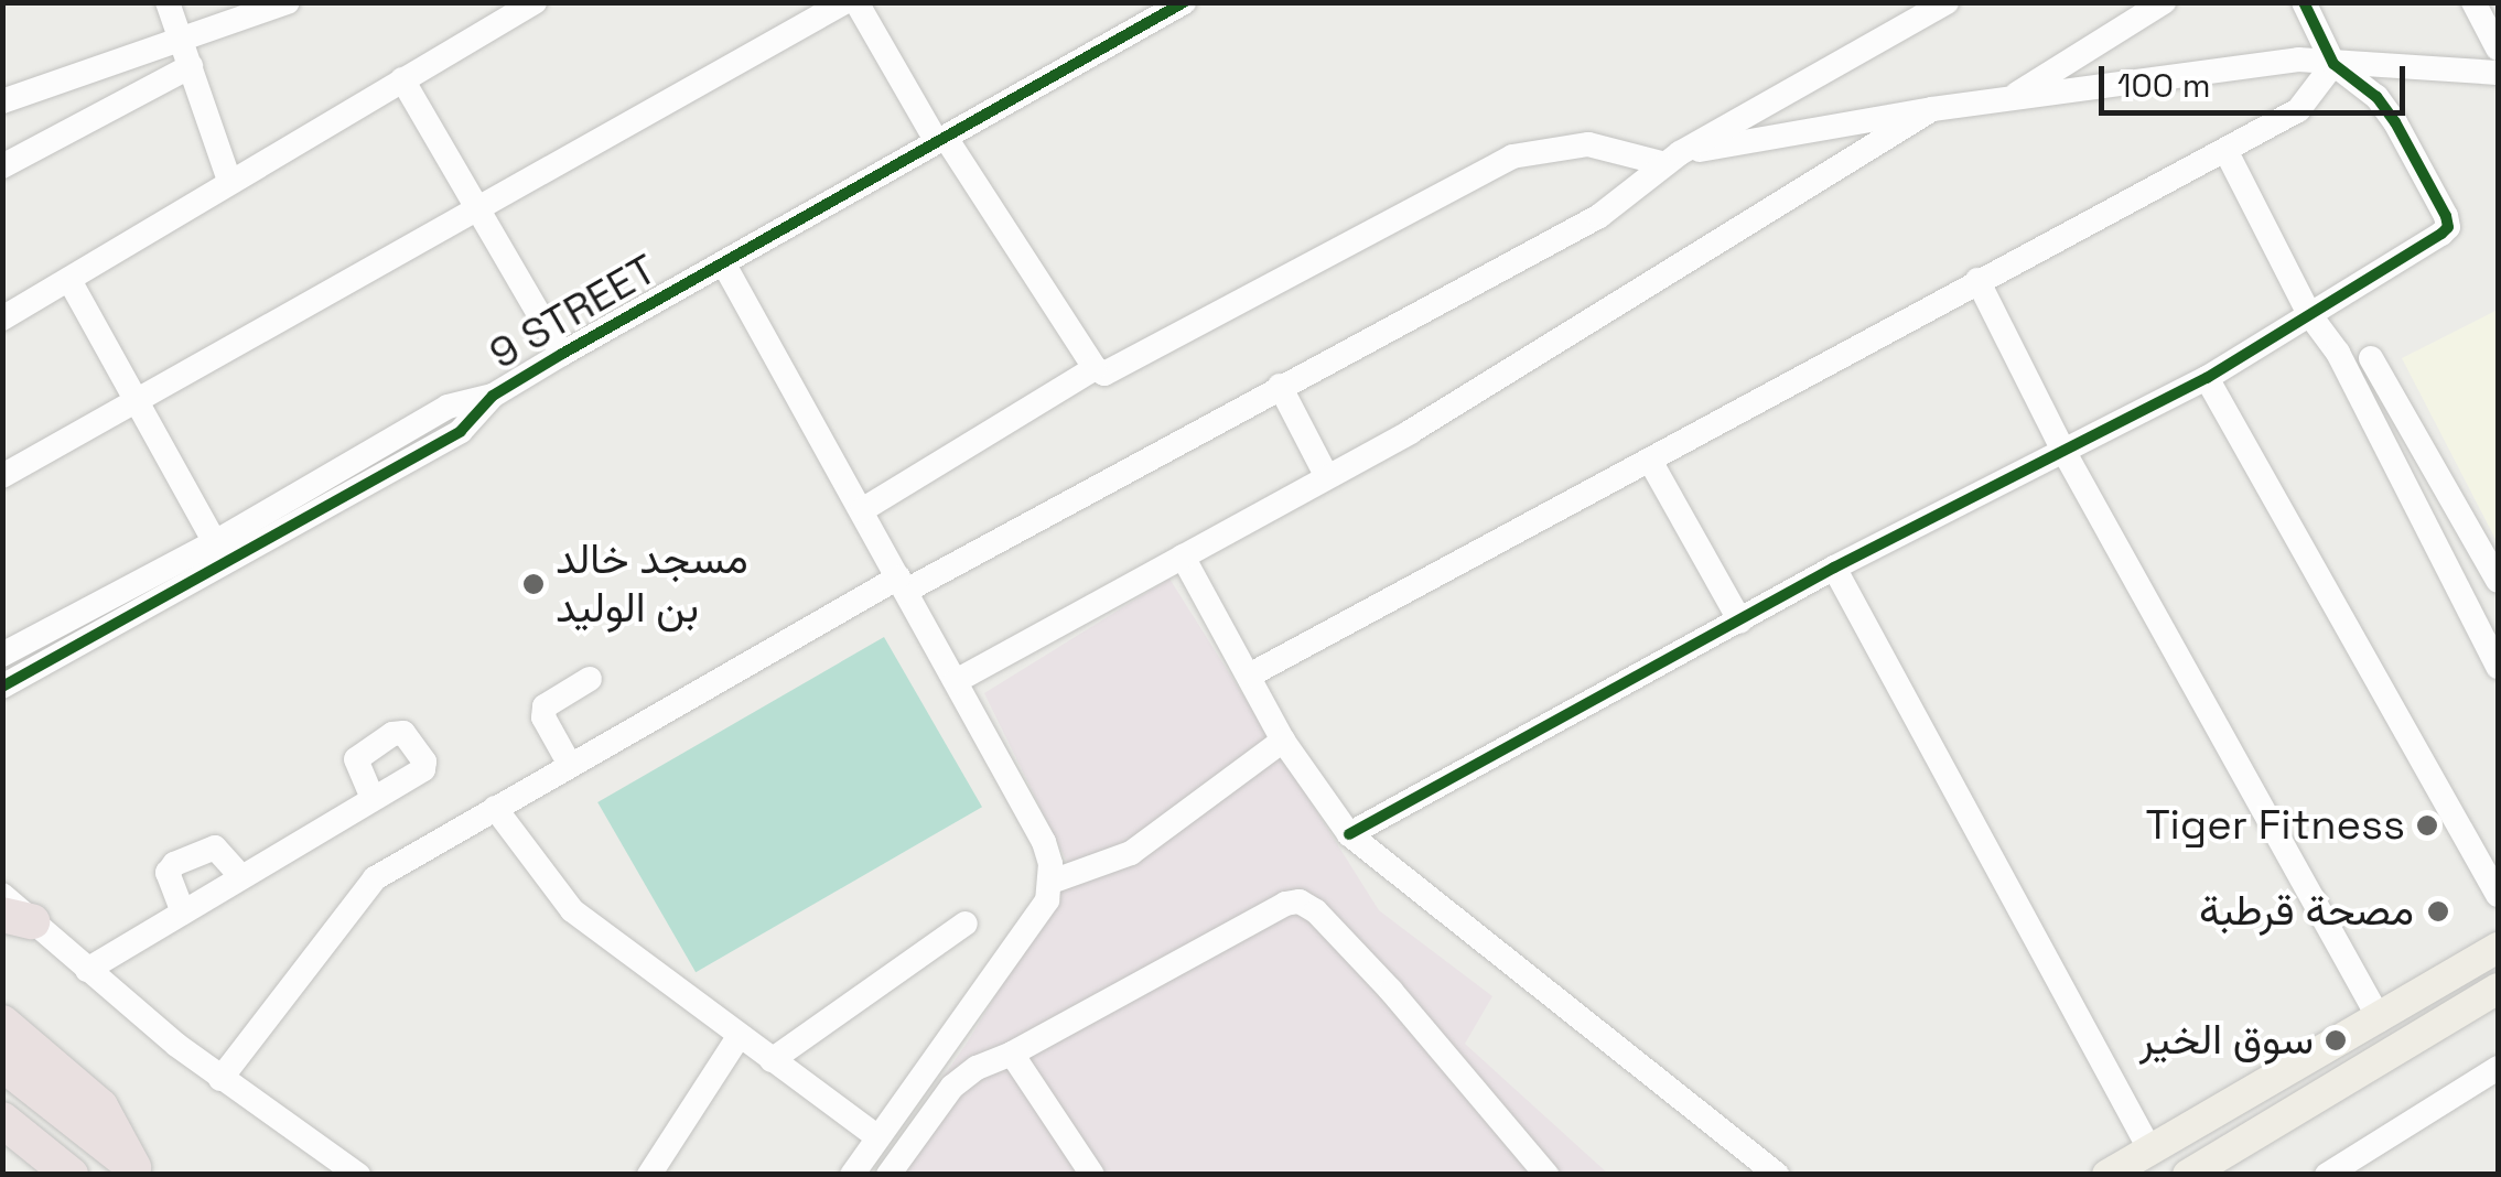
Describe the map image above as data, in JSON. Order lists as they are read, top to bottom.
{
  "streets": {
    "street": ["9 STREET"]
  },
  "places": [
    "مسجد خالد بن الوليد",
    "Tiger Fitness",
    "مصحة قرطبة",
    "سوق الخير"
  ],
  "scale_bar": "100 m"
}
